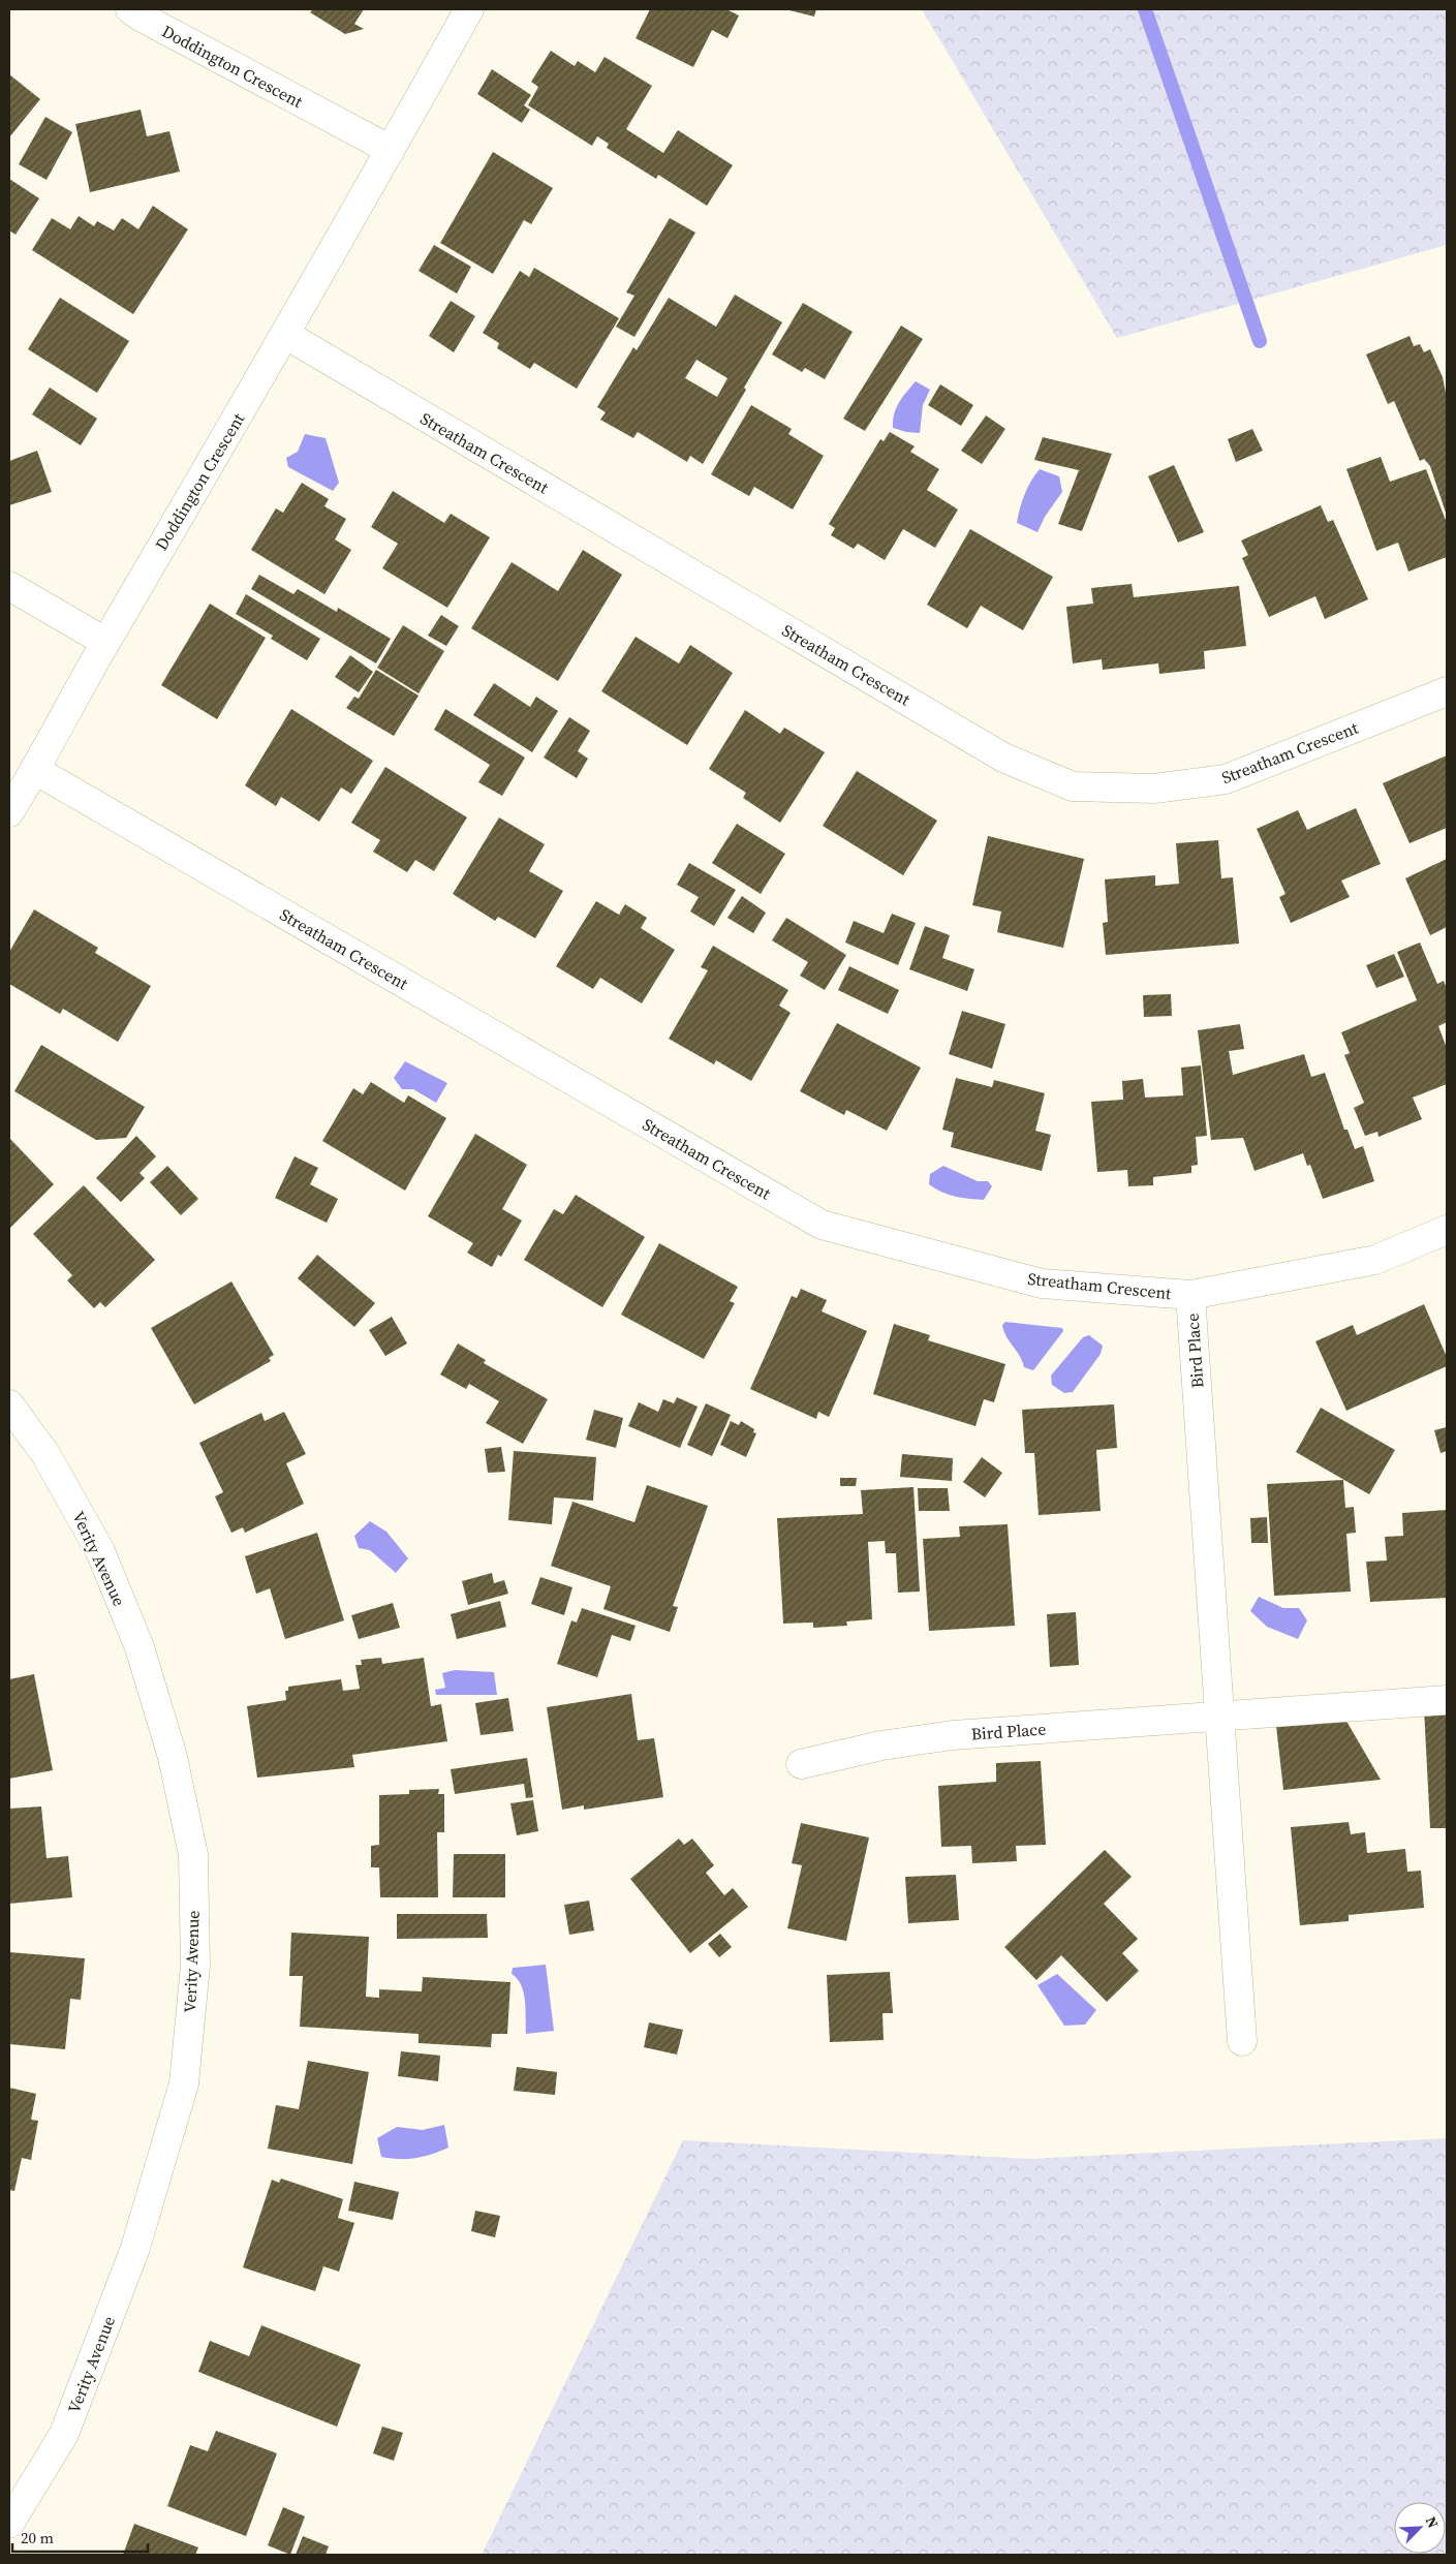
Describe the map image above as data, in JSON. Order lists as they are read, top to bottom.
{
  "streets": {
    "street": [
      "Doddington Crescent",
      "Streatham Crescent",
      "Bird Place",
      "Verity Avenue"
    ]
  },
  "crossings": [
    ["Doddington Crescent", "Streatham Crescent"],
    ["Streatham Crescent", "Bird Place"]
  ],
  "scale_bar": "20 m",
  "north": "top right"
}
